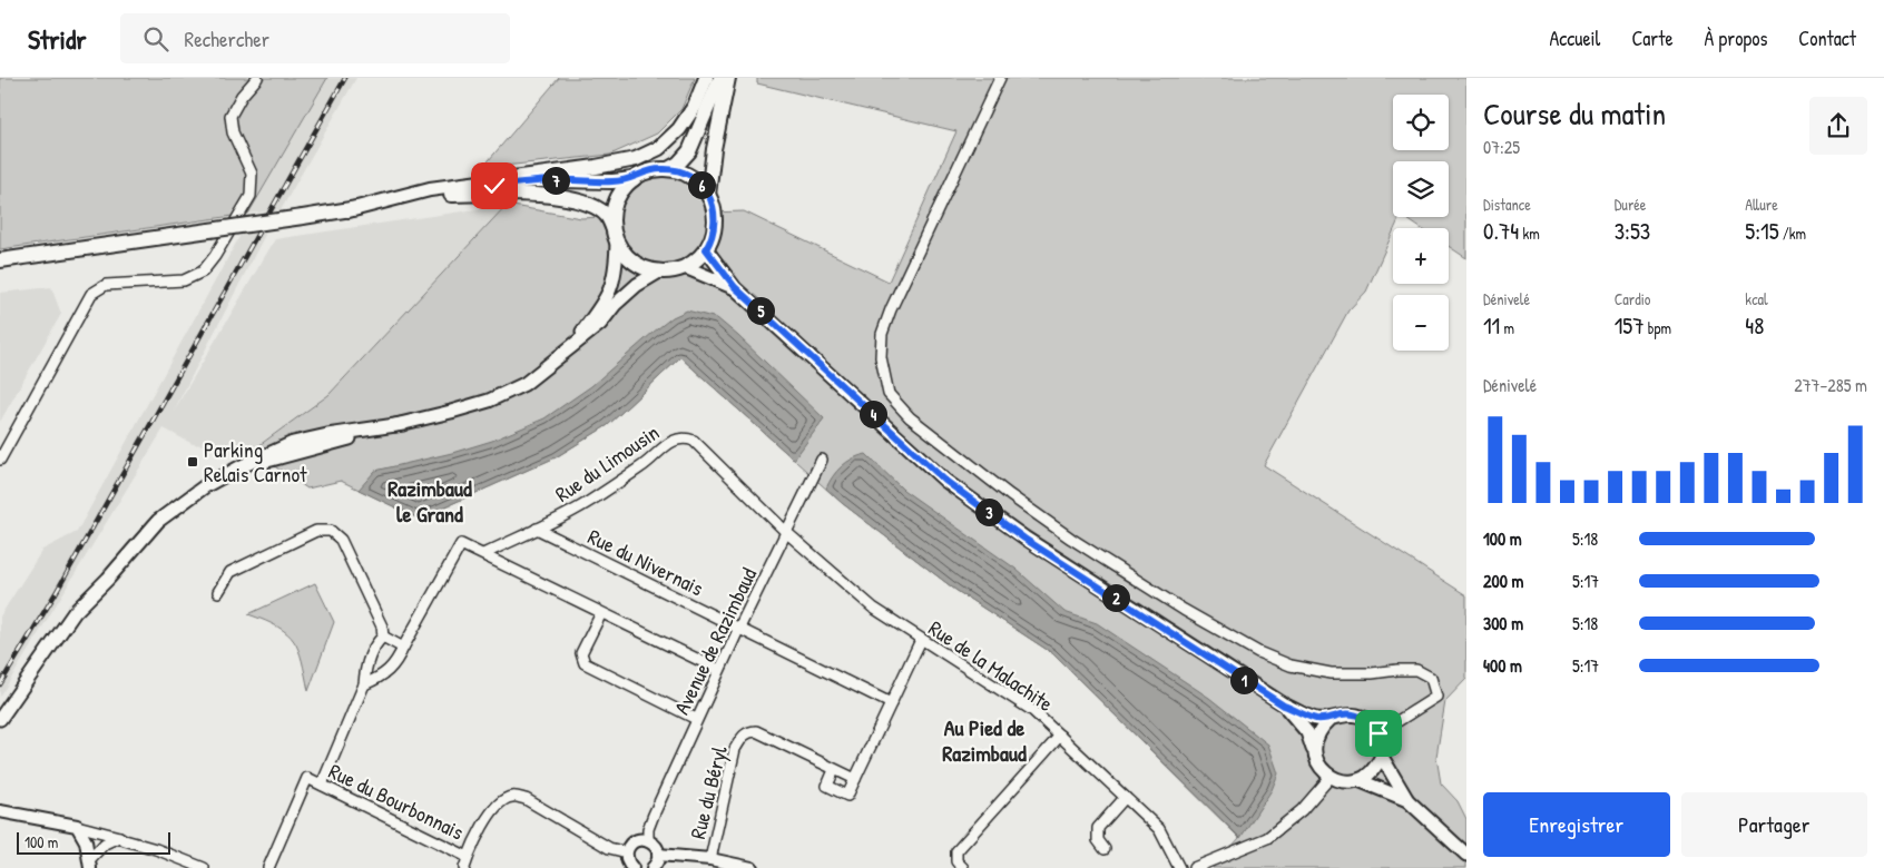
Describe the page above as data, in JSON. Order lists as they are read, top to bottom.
{
  "streets": {
    "street": [
      "Rue du Limousin",
      "Rue du Nivernais",
      "Avenue de Razimbaud",
      "Rue de la Malachite",
      "Rue du Béryl",
      "Rue du Bourbonnais"
    ]
  },
  "crossings": [
    ["Rue du Limousin", "Rue du Nivernais"],
    ["Rue du Limousin", "Avenue de Razimbaud"],
    ["Rue du Limousin", "Rue de la Malachite"],
    ["Rue du Nivernais", "Avenue de Razimbaud"],
    ["Avenue de Razimbaud", "Rue de la Malachite"]
  ],
  "districts": ["Razimbaud le Grand", "Au Pied de Razimbaud"],
  "places": {
    "transit": ["Parking Relais Carnot"]
  },
  "scale_bar": "100 m",
  "page": {
    "header": "Stridr",
    "search": "Rechercher",
    "nav": [
      "Accueil",
      "Carte",
      "À propos",
      "Contact"
    ],
    "heading": ["Course du matin", "07:25"],
    "map_buttons": ["+", "−"],
    "pins": [
      "7",
      "6",
      "5",
      "4",
      "3",
      "2",
      "1"
    ],
    "stats": [
      ["Distance", "0.74 km"],
      ["Durée", "3:53"],
      ["Allure", "5:15 /km"],
      ["Dénivelé", "11 m"],
      ["Cardio", "157 bpm"],
      ["kcal", "48"]
    ],
    "chart": ["Dénivelé", "277–285 m"],
    "list": [
      {
        "name": "100 m",
        "note": "5:18"
      },
      {
        "name": "200 m",
        "note": "5:17"
      },
      {
        "name": "300 m",
        "note": "5:18"
      },
      {
        "name": "400 m",
        "note": "5:17"
      }
    ],
    "buttons": ["Enregistrer", "Partager"],
    "scale": "100 m"
  }
}
